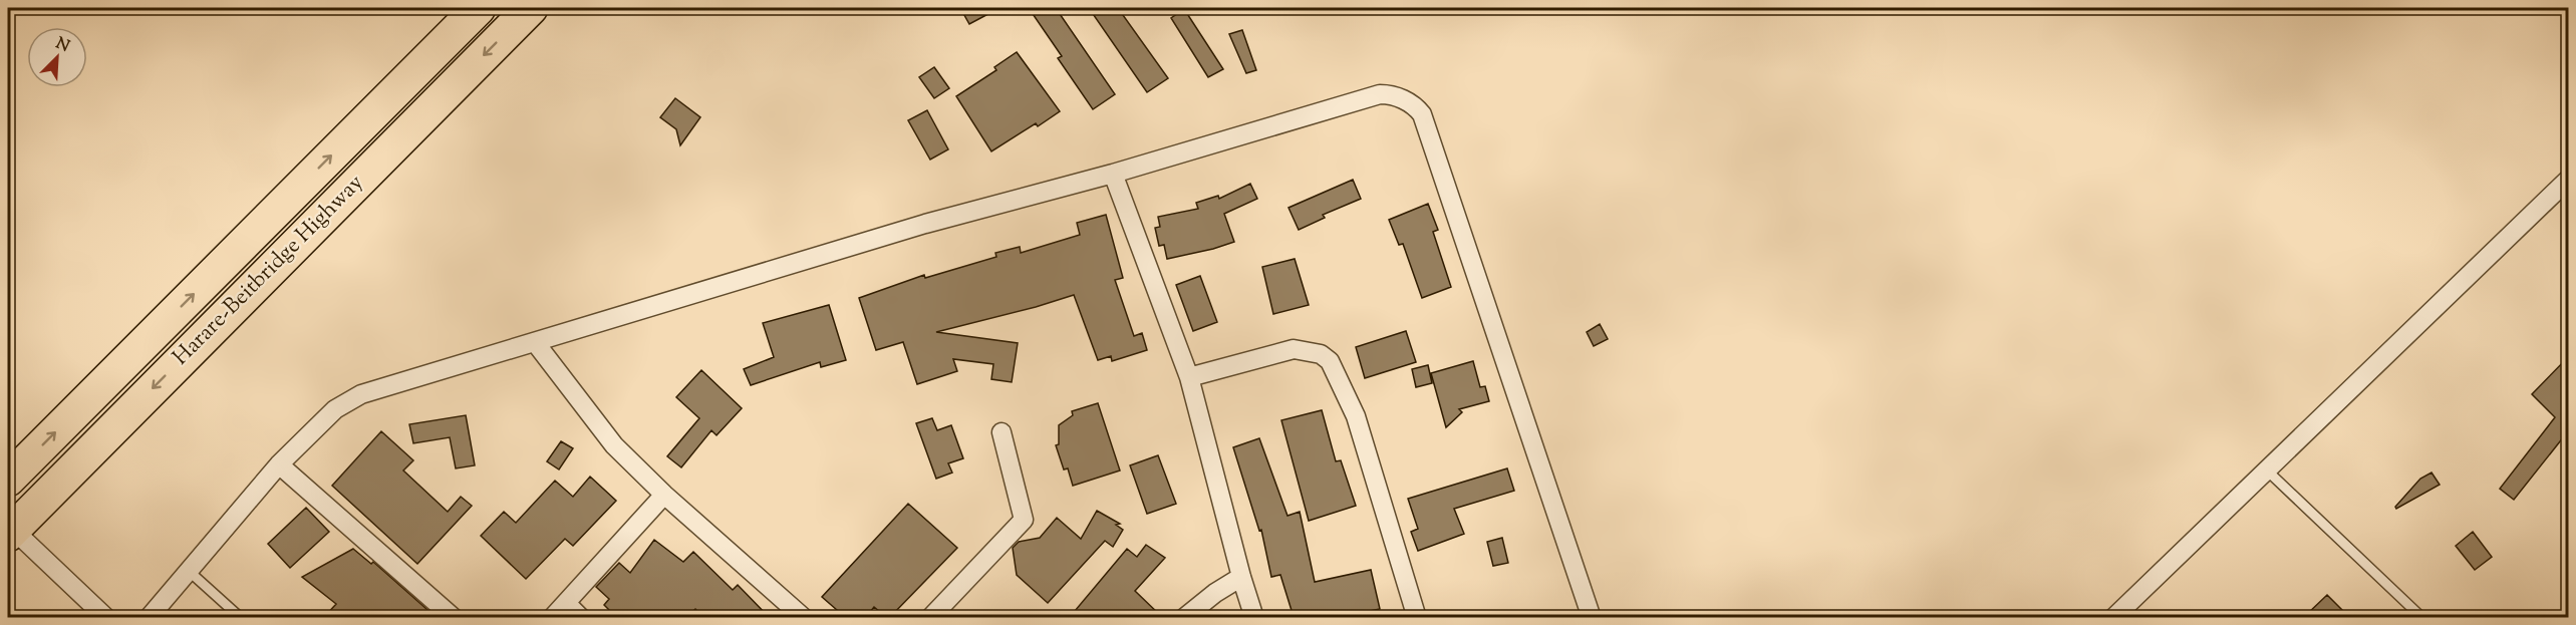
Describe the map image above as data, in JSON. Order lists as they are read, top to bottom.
{
  "streets": {
    "highway": ["Harare-Beitbridge Highway"]
  },
  "north": "top right"
}
